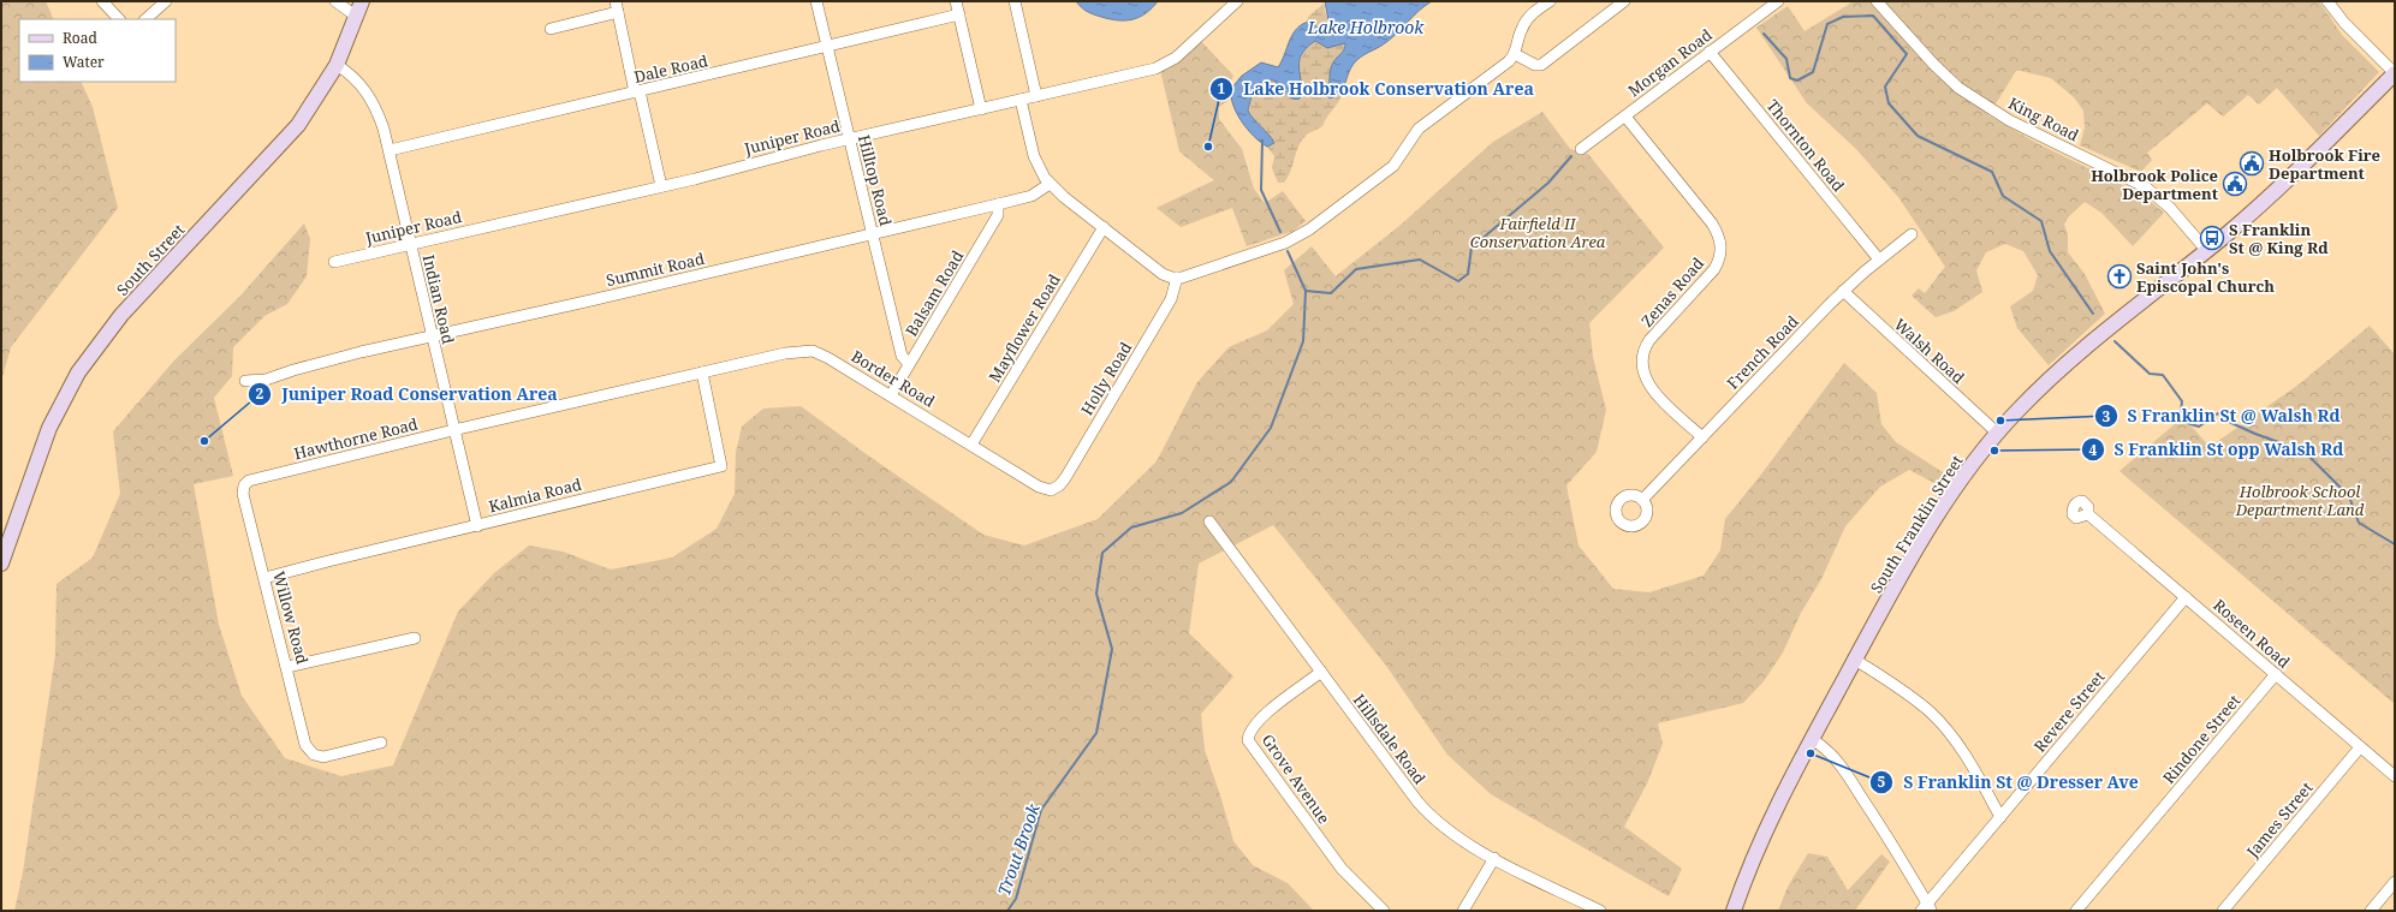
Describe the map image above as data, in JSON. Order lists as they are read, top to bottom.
{
  "streets": {
    "main road": ["South Street", "South Franklin Street"],
    "street": [
      "Morgan Road",
      "Dale Road",
      "King Road",
      "Juniper Road",
      "Thornton Road",
      "Hilltop Road",
      "Summit Road",
      "Zenas Road",
      "Balsam Road",
      "Indian Road",
      "Mayflower Road",
      "Walsh Road",
      "French Road",
      "Border Road",
      "Holly Road",
      "Hawthorne Road",
      "Kalmia Road",
      "Willow Road",
      "Roseen Road",
      "Revere Street",
      "Hillsdale Road",
      "Rindone Street",
      "Grove Avenue",
      "James Street"
    ]
  },
  "crossings": [
    ["Morgan Road", "Thornton Road"],
    ["Morgan Road", "Zenas Road"],
    ["Dale Road", "Hilltop Road"],
    ["Dale Road", "Indian Road"],
    ["King Road", "South Franklin Street"],
    ["Juniper Road", "Hilltop Road"],
    ["Juniper Road", "Indian Road"],
    ["Thornton Road", "French Road"],
    ["Hilltop Road", "Summit Road"],
    ["Hilltop Road", "Balsam Road"],
    ["South Street", "Indian Road"],
    ["Summit Road", "Balsam Road"],
    ["Summit Road", "Indian Road"],
    ["Zenas Road", "French Road"],
    ["Balsam Road", "Border Road"],
    ["Indian Road", "Hawthorne Road"],
    ["Indian Road", "Kalmia Road"],
    ["Mayflower Road", "Border Road"],
    ["Walsh Road", "French Road"],
    ["Walsh Road", "South Franklin Street"],
    ["Border Road", "Holly Road"],
    ["Border Road", "Hawthorne Road"],
    ["Border Road", "Kalmia Road"],
    ["Hawthorne Road", "Kalmia Road"],
    ["Hawthorne Road", "Willow Road"],
    ["Kalmia Road", "Willow Road"],
    ["Roseen Road", "Revere Street"],
    ["Roseen Road", "Rindone Street"],
    ["Roseen Road", "James Street"],
    ["Hillsdale Road", "Grove Avenue"]
  ],
  "water": ["Lake Holbrook", "Trout Brook"],
  "parks": ["Fairfield II Conservation Area", "Holbrook School Department Land"],
  "places": {
    "other": [
      "Lake Holbrook Conservation Area",
      "S Franklin St @ Walsh Rd",
      "Juniper Road Conservation Area",
      "S Franklin St opp Walsh Rd",
      "S Franklin St @ Dresser Ave"
    ],
    "public building": ["Holbrook Fire Department", "Holbrook Police Department"],
    "bus stop": ["S Franklin St @ King Rd"],
    "church": ["Saint John's Episcopal Church"]
  },
  "legend": ["Road", "Water"]
}
